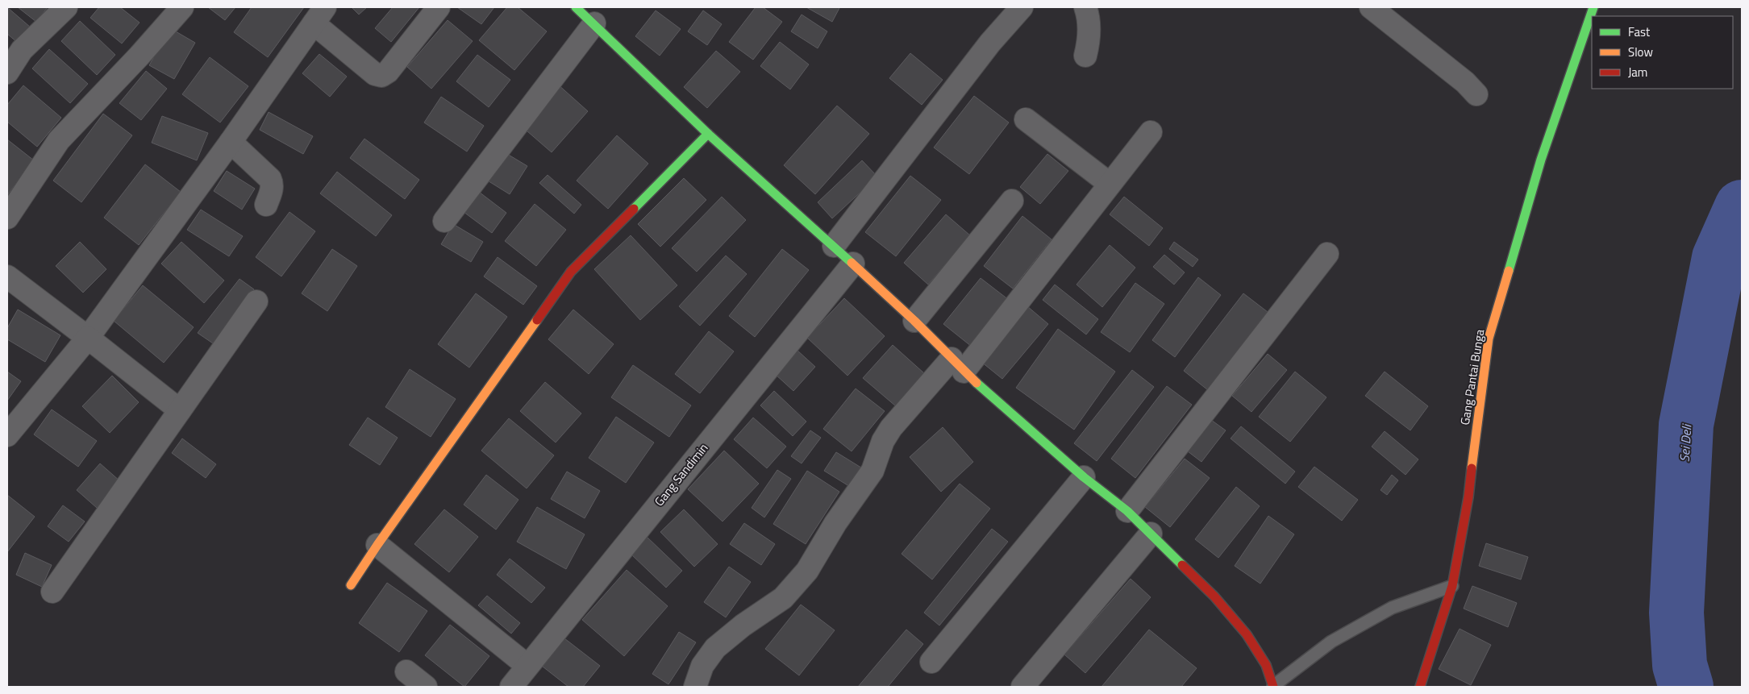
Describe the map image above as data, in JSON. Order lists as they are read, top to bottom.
{
  "streets": {
    "street": ["Gang Pantai Bunga", "Gang Sandimin"]
  },
  "water": ["Sei Deli"],
  "legend": ["Fast", "Slow", "Jam"]
}
